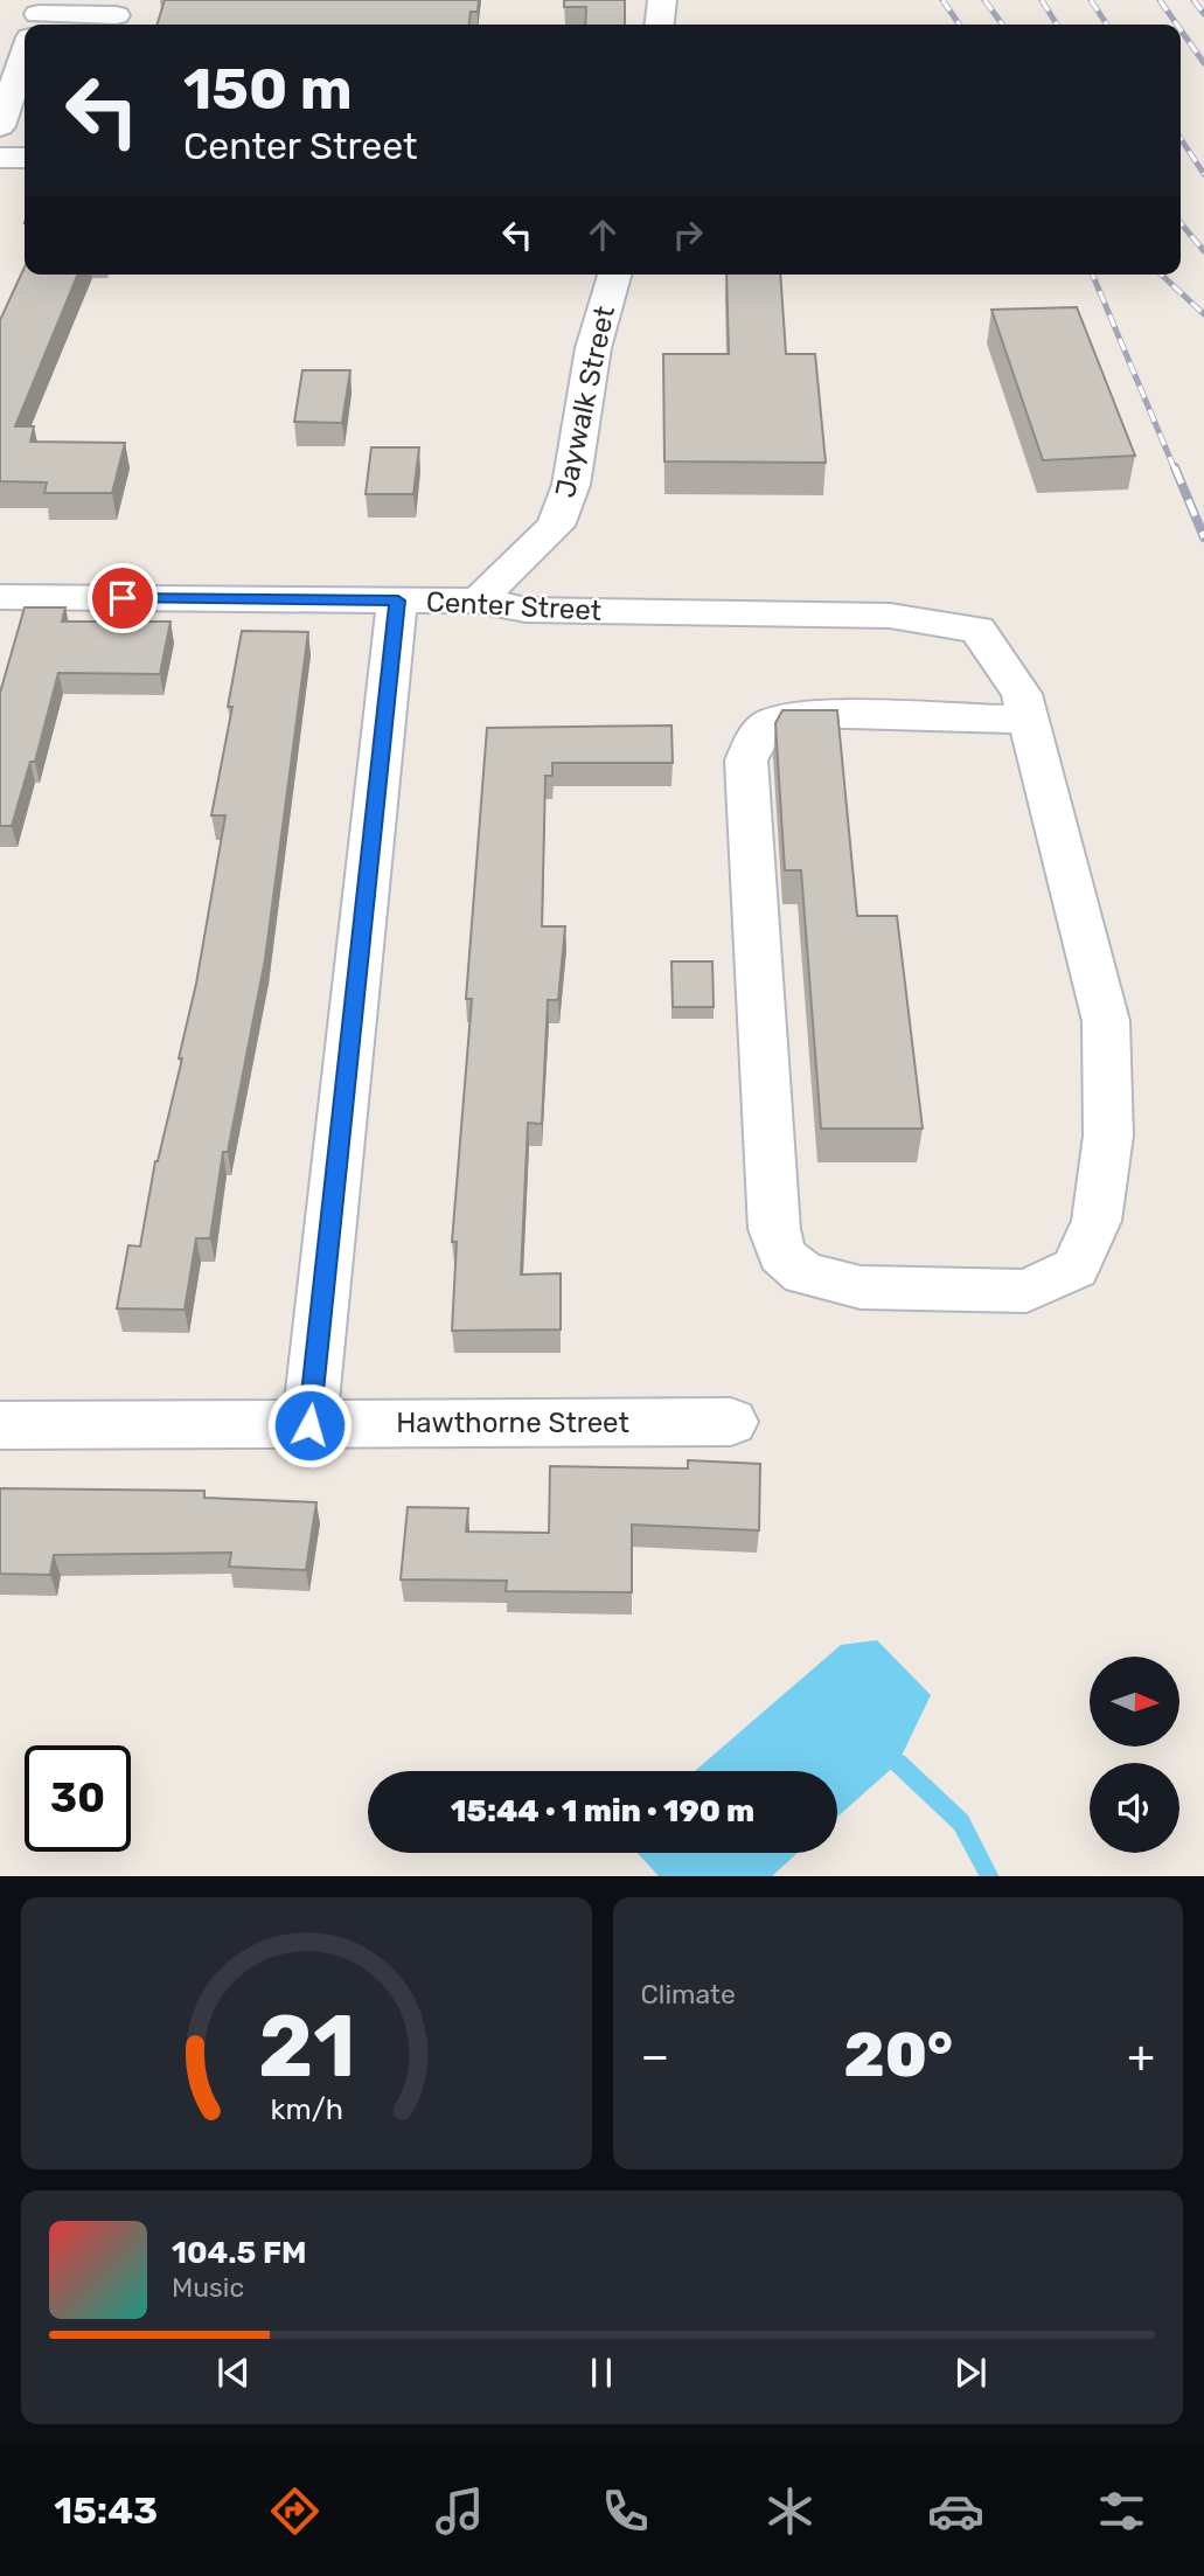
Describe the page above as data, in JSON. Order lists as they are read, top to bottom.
{
  "streets": {
    "street": ["Jaywalk Street", "Center Street", "Hawthorne Street"]
  },
  "crossings": [
    ["Jaywalk Street", "Center Street"]
  ],
  "north": "right",
  "page": {
    "turn": ["150 m", "Center Street"],
    "limit": "30",
    "trip": "15:44 · 1 min · 190 m",
    "tile": "Climate",
    "heat": ["−", "20°", "+"],
    "song": ["104.5 FM", "Music"],
    "tabs": "15:43",
    "gauge": ["21", "km/h"]
  }
}
